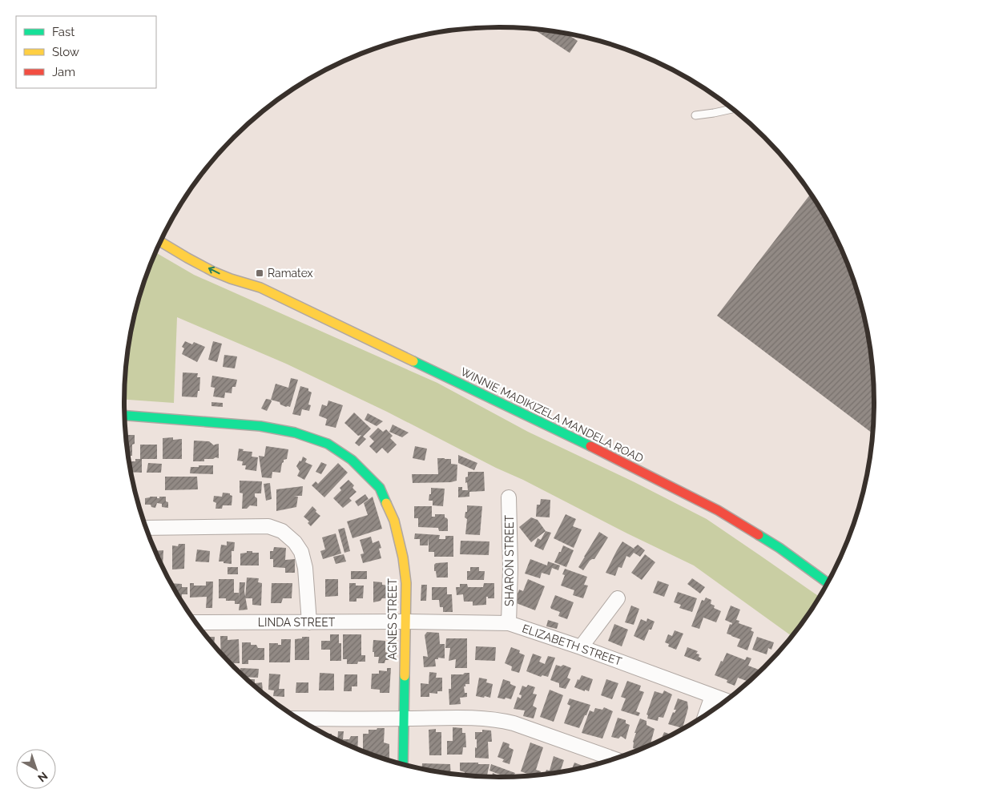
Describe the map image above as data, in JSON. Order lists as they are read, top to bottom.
{
  "streets": {
    "main road": ["WINNIE MADIKIZELA MANDELA ROAD", "AGNES STREET"],
    "street": ["SHARON STREET", "LINDA STREET", "ELIZABETH STREET"]
  },
  "crossings": [
    ["SHARON STREET", "ELIZABETH STREET"],
    ["AGNES STREET", "LINDA STREET"],
    ["AGNES STREET", "ELIZABETH STREET"],
    ["LINDA STREET", "ELIZABETH STREET"]
  ],
  "places": {
    "transit": ["Ramatex"]
  },
  "legend": ["Fast", "Slow", "Jam"],
  "north": "bottom right"
}
